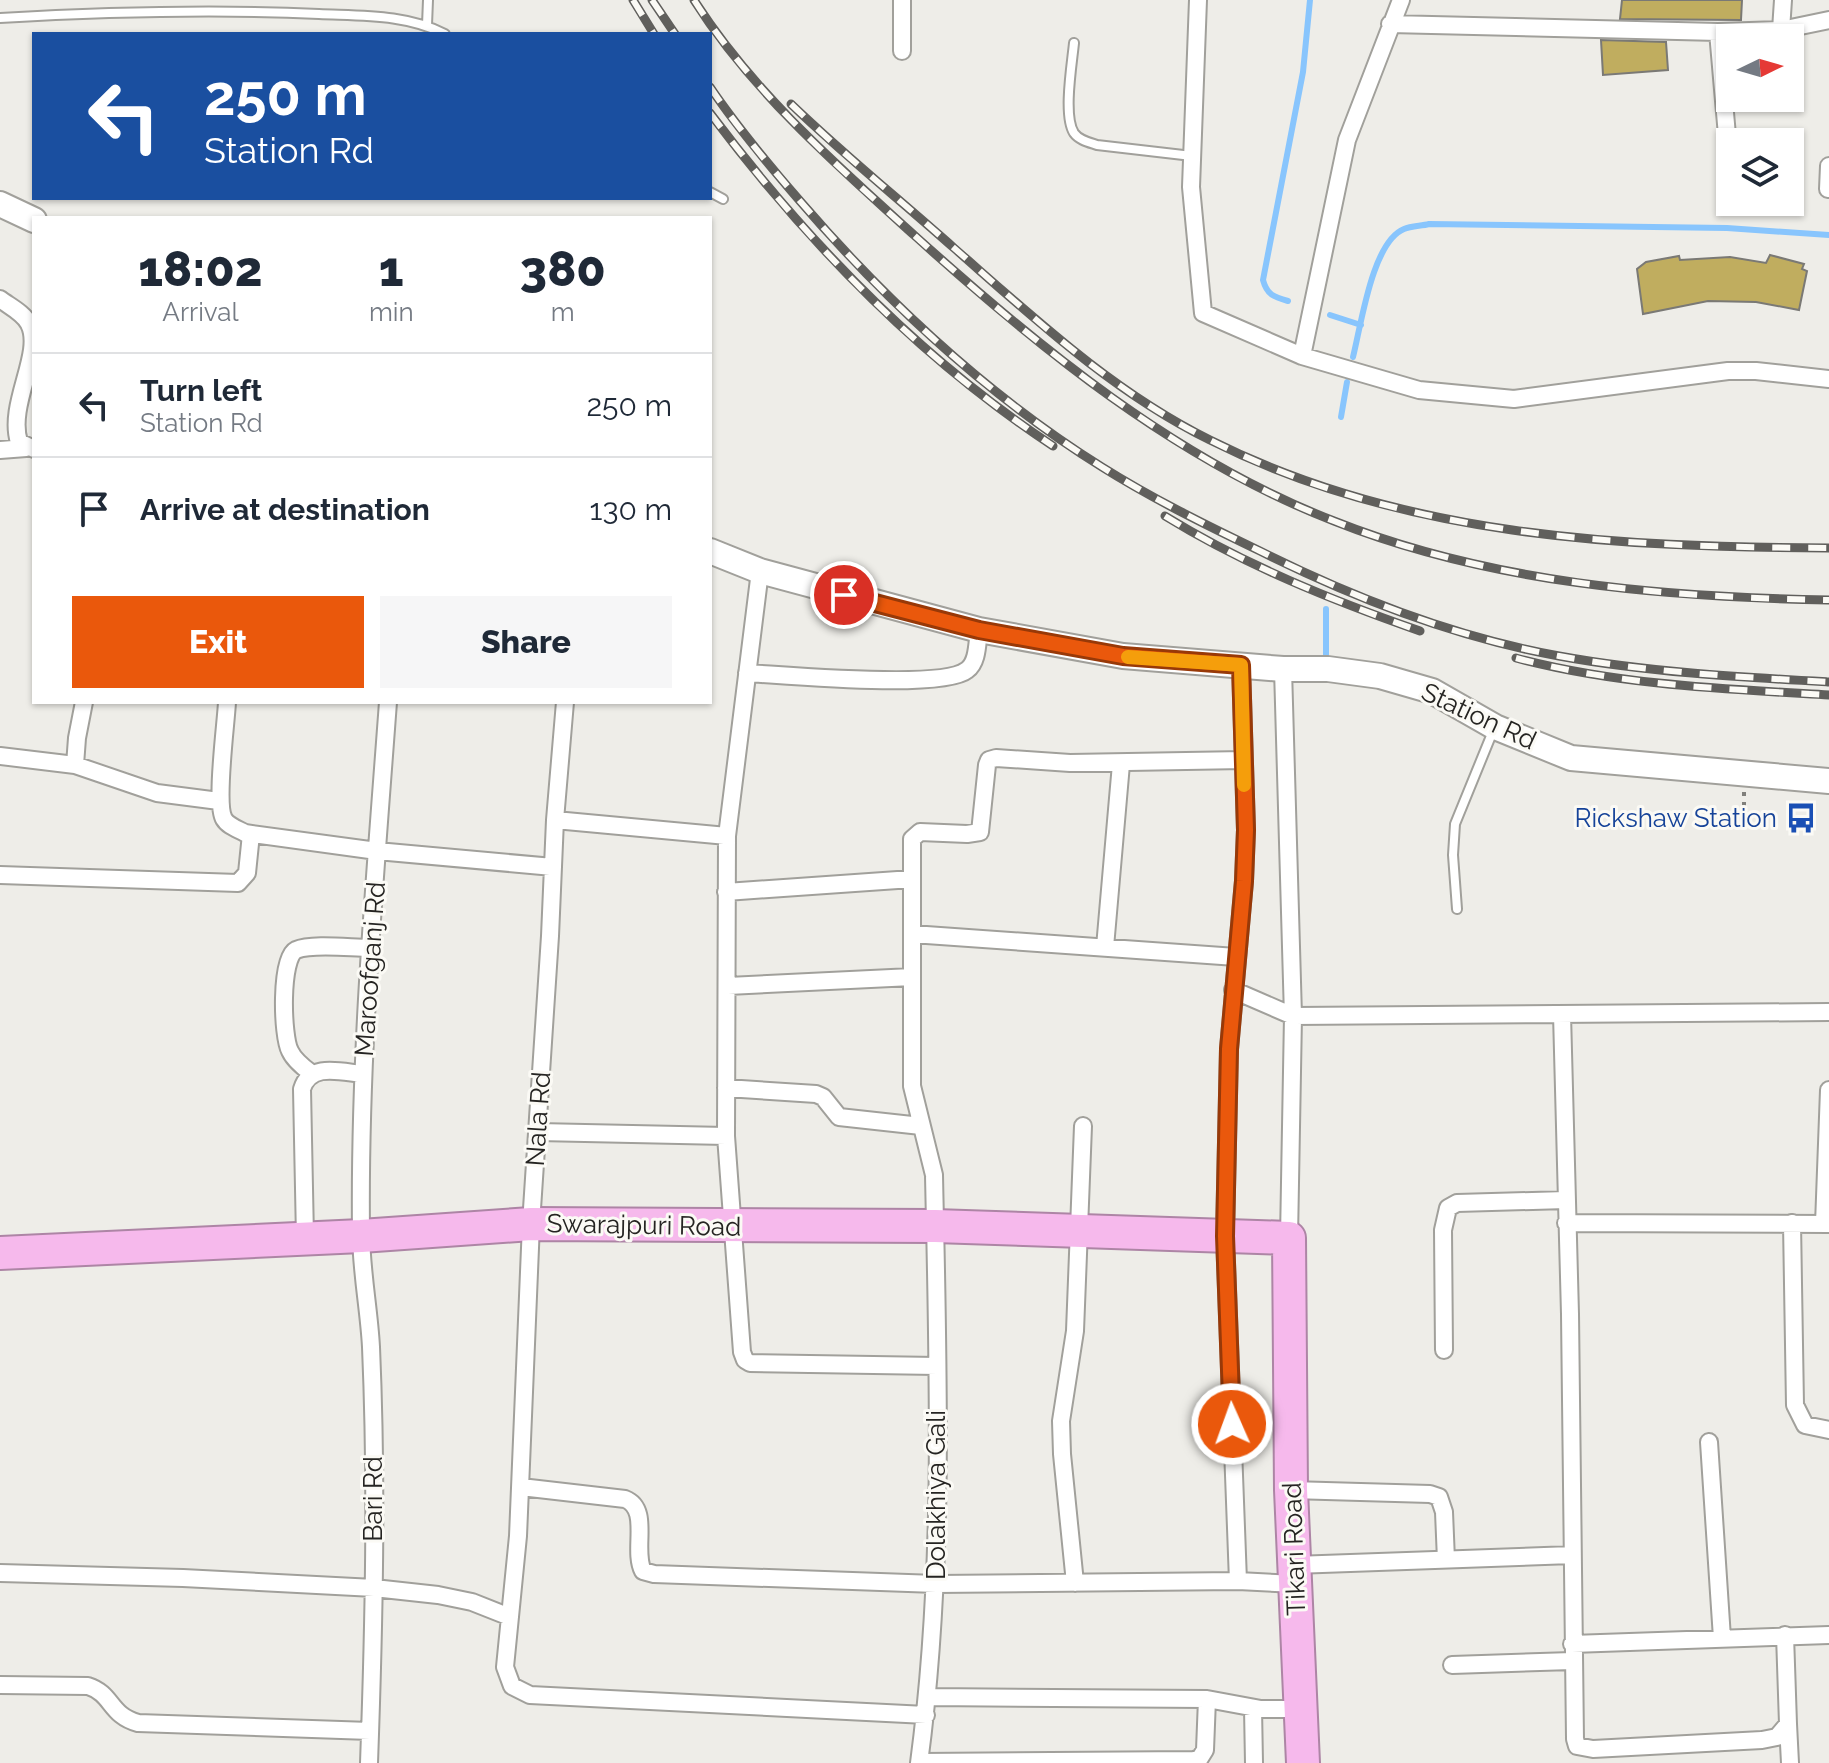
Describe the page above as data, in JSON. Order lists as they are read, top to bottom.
{
  "streets": {
    "highway": ["Swarajpuri Road", "Tikari Road"],
    "street": [
      "Station Rd",
      "Maroofganj Rd",
      "Nala Rd",
      "Dolakhiya Gali",
      "Bari Rd"
    ]
  },
  "crossings": [
    ["Maroofganj Rd", "Swarajpuri Road"],
    ["Maroofganj Rd", "Bari Rd"],
    ["Nala Rd", "Swarajpuri Road"],
    ["Nala Rd", "Dolakhiya Gali"],
    ["Swarajpuri Road", "Dolakhiya Gali"],
    ["Swarajpuri Road", "Bari Rd"],
    ["Swarajpuri Road", "Tikari Road"]
  ],
  "places": {
    "bus stop": ["Rickshaw Station"]
  },
  "north": "right",
  "page": {
    "turn": ["250 m", "Station Rd"],
    "eta": [
      "18:02",
      "Arrival",
      "1",
      "min",
      "380",
      "m"
    ],
    "list": [
      {
        "name": "Turn left",
        "note": "Station Rd",
        "value": "250 m"
      },
      {
        "name": "Arrive at destination",
        "value": "130 m"
      }
    ],
    "buttons": ["Exit", "Share"]
  }
}
